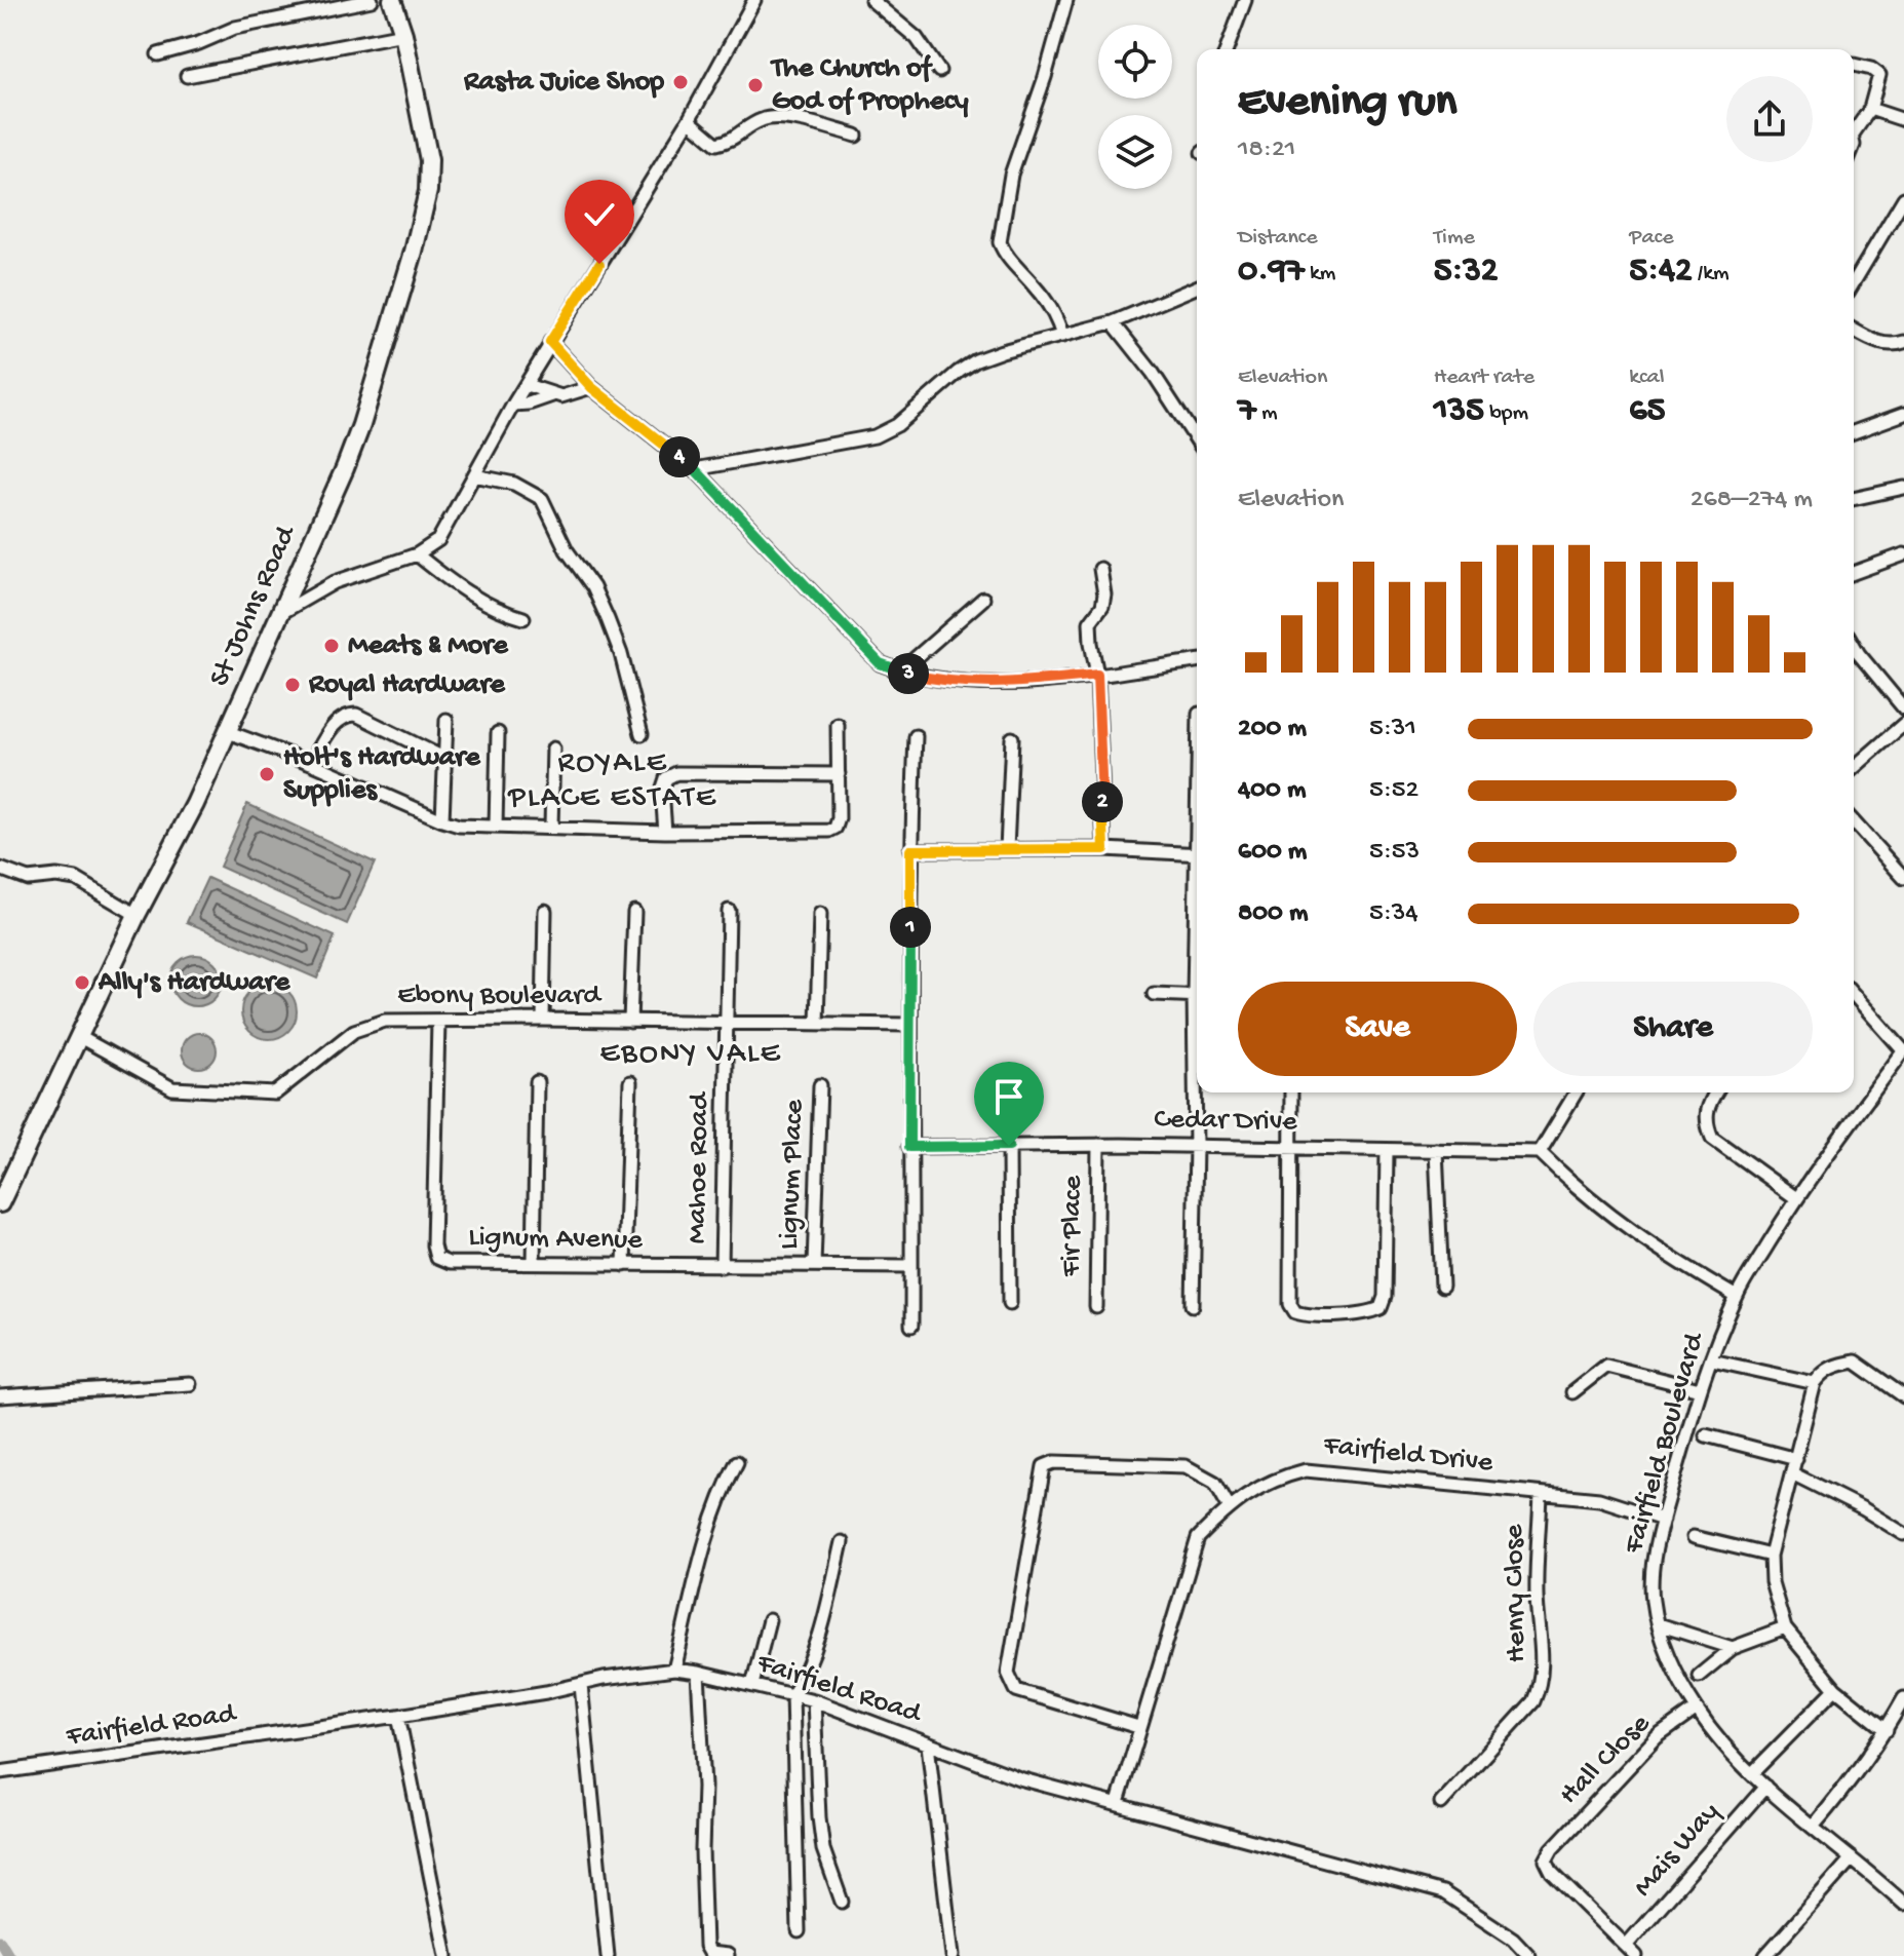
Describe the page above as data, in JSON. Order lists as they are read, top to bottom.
{
  "streets": {
    "main road": ["St Johns Road"],
    "street": [
      "Ebony Boulevard",
      "Cedar Drive",
      "Mahoe Road",
      "Lignum Place",
      "Fir Place",
      "Lignum Avenue",
      "Fairfield Boulevard",
      "Fairfield Drive",
      "Henry Close",
      "Fairfield Road",
      "Hall Close",
      "Mais Way"
    ]
  },
  "crossings": [
    ["St Johns Road", "Ebony Boulevard"],
    ["Ebony Boulevard", "Mahoe Road"],
    ["Ebony Boulevard", "Lignum Avenue"],
    ["Cedar Drive", "Fir Place"],
    ["Mahoe Road", "Lignum Avenue"],
    ["Lignum Place", "Lignum Avenue"],
    ["Fairfield Boulevard", "Fairfield Drive"],
    ["Fairfield Boulevard", "Hall Close"],
    ["Fairfield Boulevard", "Mais Way"],
    ["Fairfield Drive", "Henry Close"],
    ["Fairfield Drive", "Fairfield Road"],
    ["Hall Close", "Mais Way"]
  ],
  "districts": ["ROYALE PLACE ESTATE", "EBONY VALE"],
  "places": [
    "Rasta Juice Shop",
    "The Church of God of Prophecy",
    "Meats & More",
    "Royal Hardware",
    "Holt's Hardware Supplies",
    "Ally's Hardware"
  ],
  "page": {
    "heading": ["Evening run", "18:21"],
    "stats": [
      ["Distance", "0.97 km"],
      ["Time", "5:32"],
      ["Pace", "5:42 /km"],
      ["Elevation", "7 m"],
      ["Heart rate", "135 bpm"],
      ["kcal", "65"]
    ],
    "pins": [
      "4",
      "3",
      "2",
      "1"
    ],
    "chart": ["Elevation", "268–274 m"],
    "list": [
      {
        "name": "200 m",
        "note": "5:31"
      },
      {
        "name": "400 m",
        "note": "5:52"
      },
      {
        "name": "600 m",
        "note": "5:53"
      },
      {
        "name": "800 m",
        "note": "5:34"
      }
    ],
    "buttons": ["Save", "Share"]
  }
}
